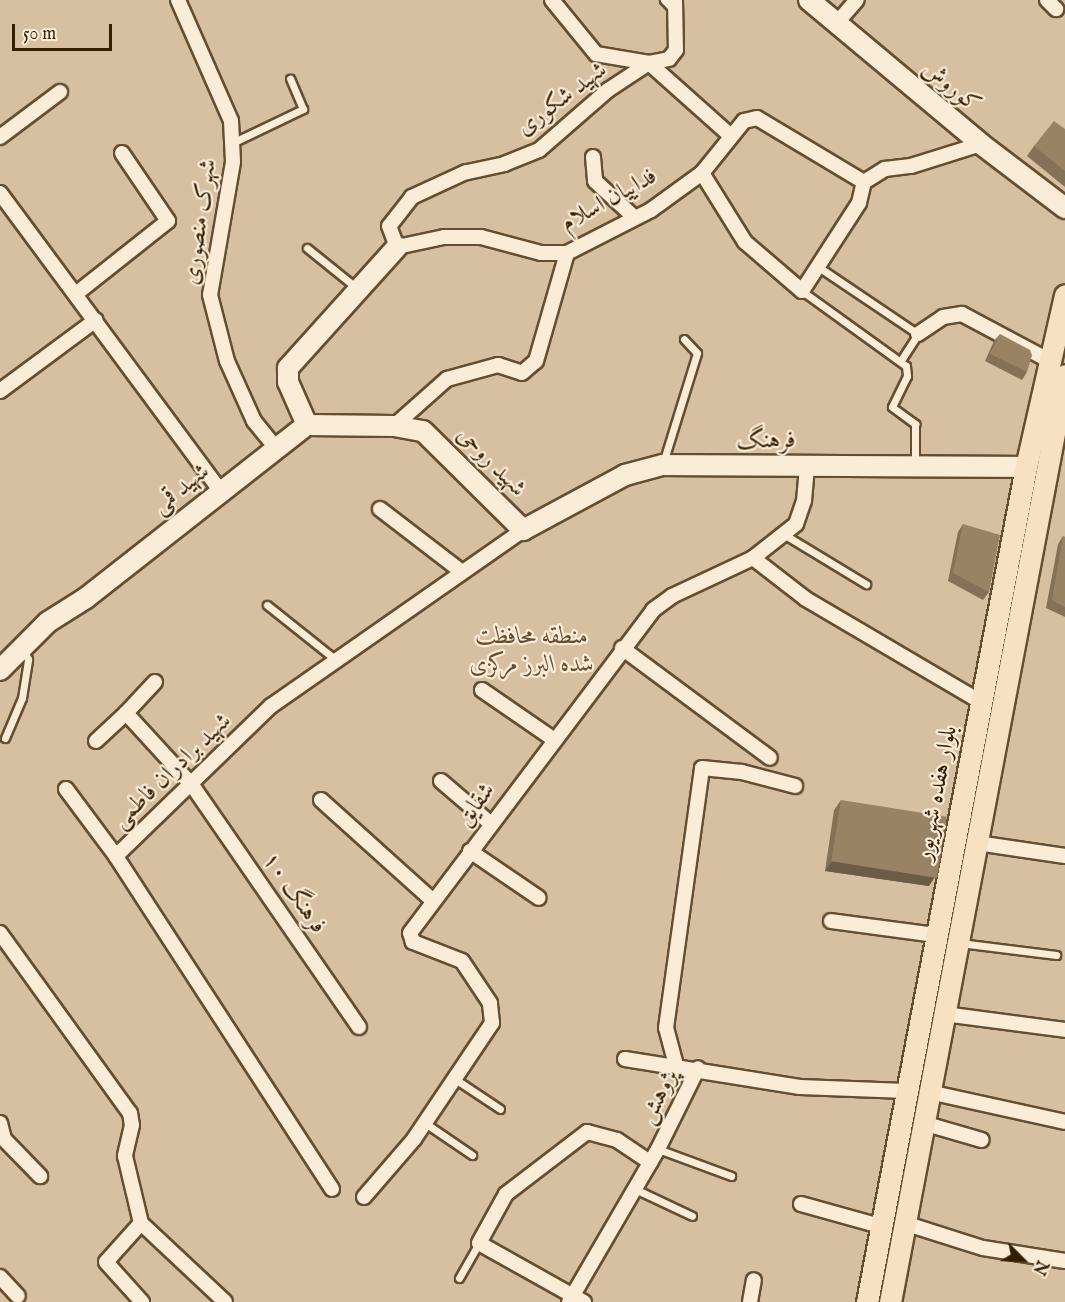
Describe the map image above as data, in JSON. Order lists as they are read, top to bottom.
{
  "streets": {
    "main road": ["بلوار هفده شهریور"],
    "street": [
      "کوروش",
      "شهید شکوری",
      "فداییان اسلام",
      "شهرک منصوری",
      "فرهنگ",
      "شهید روحی",
      "شهید قمی",
      "شهید برادران فاطمی",
      "شقایق",
      "فرهنگ ۱۰",
      "پژوهش"
    ]
  },
  "crossings": [
    ["شهید شکوری", "فداییان اسلام"],
    ["شهرک منصوری", "شهید قمی"],
    ["فرهنگ", "شهید روحی"],
    ["فرهنگ", "شهید برادران فاطمی"],
    ["فرهنگ", "بلوار هفده شهریور"],
    ["فرهنگ", "شقایق"],
    ["شهید روحی", "شهید برادران فاطمی"],
    ["شهید برادران فاطمی", "فرهنگ ۱۰"],
    ["بلوار هفده شهریور", "پژوهش"]
  ],
  "parks": ["منطقه محافظت شده البرز مرکزی"],
  "scale_bar": "50 m",
  "north": "bottom right"
}
